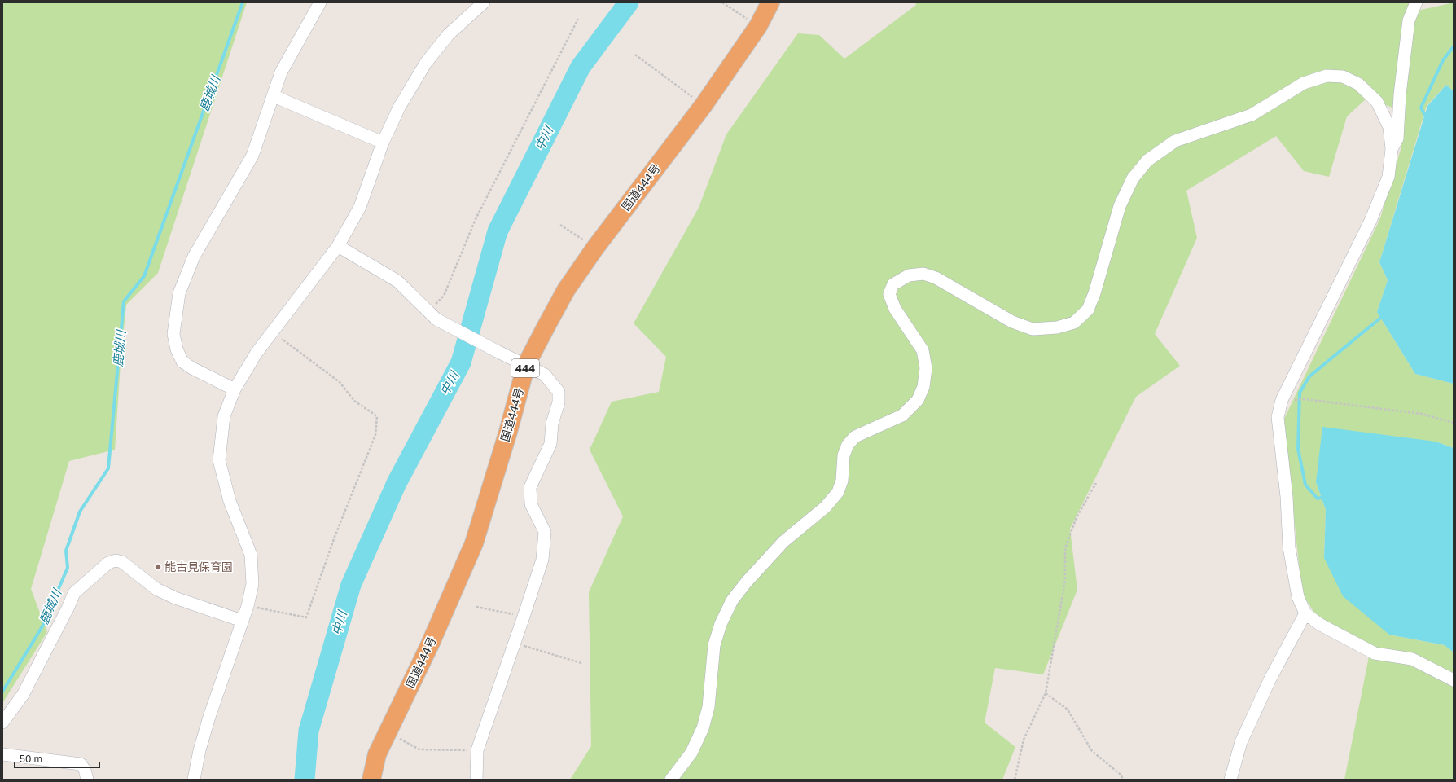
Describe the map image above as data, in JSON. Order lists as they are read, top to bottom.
{
  "streets": {
    "highway": ["国道444号", "444"]
  },
  "water": ["鹿城川", "中川"],
  "places": ["能古見保育園"],
  "scale_bar": "50 m"
}
